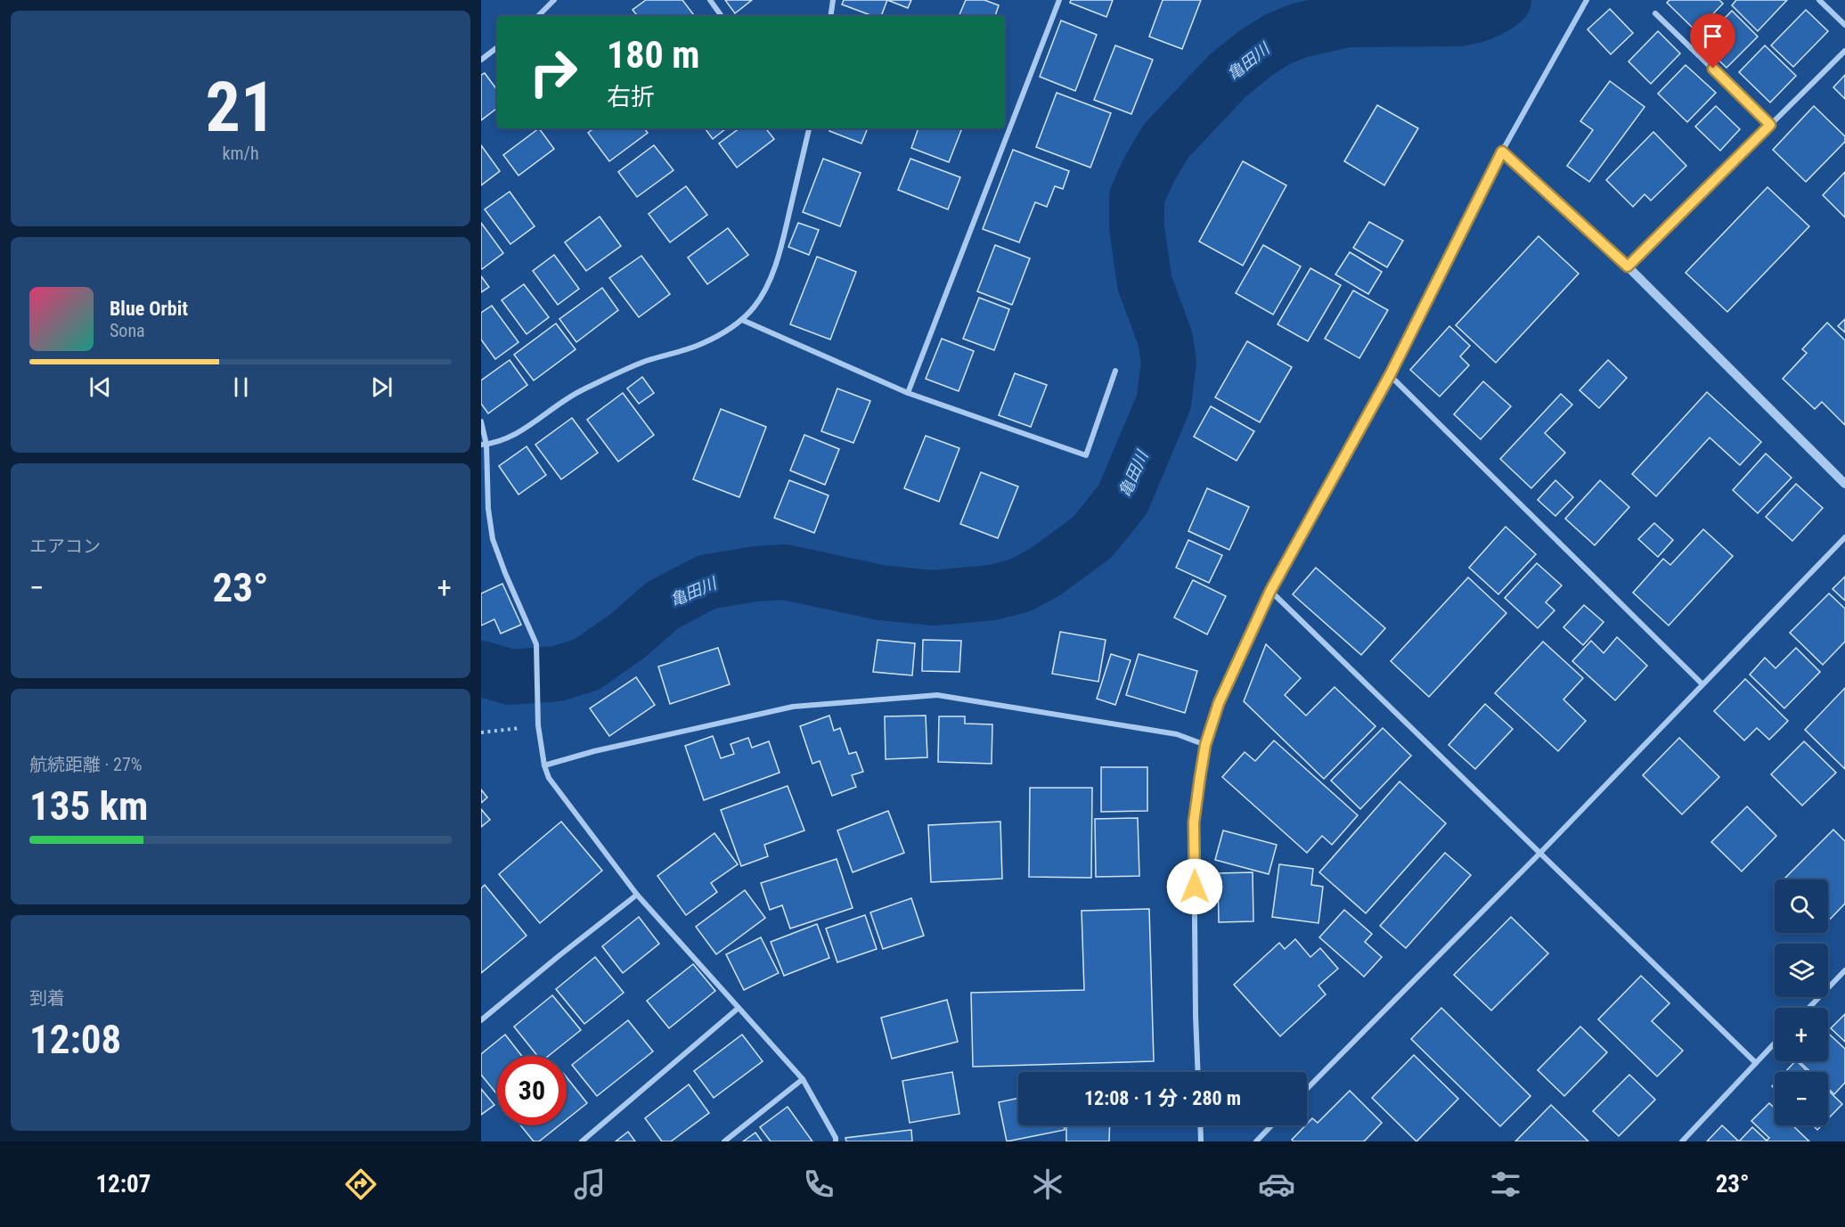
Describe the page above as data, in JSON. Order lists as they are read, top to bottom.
{
  "water": ["亀田川"],
  "page": {
    "tile": [
      ["21", "km/h"],
      "エアコン",
      ["航続距離 · 27%", "135 km"],
      ["到着", "12:08"]
    ],
    "turn": ["180 m", "右折"],
    "song": ["Blue Orbit", "Sona"],
    "heat": ["−", "23°", "+"],
    "map_buttons": ["+", "−"],
    "limit": "30",
    "trip": "12:08 · 1 分 · 280 m",
    "tabs": ["12:07", "23°"]
  }
}
